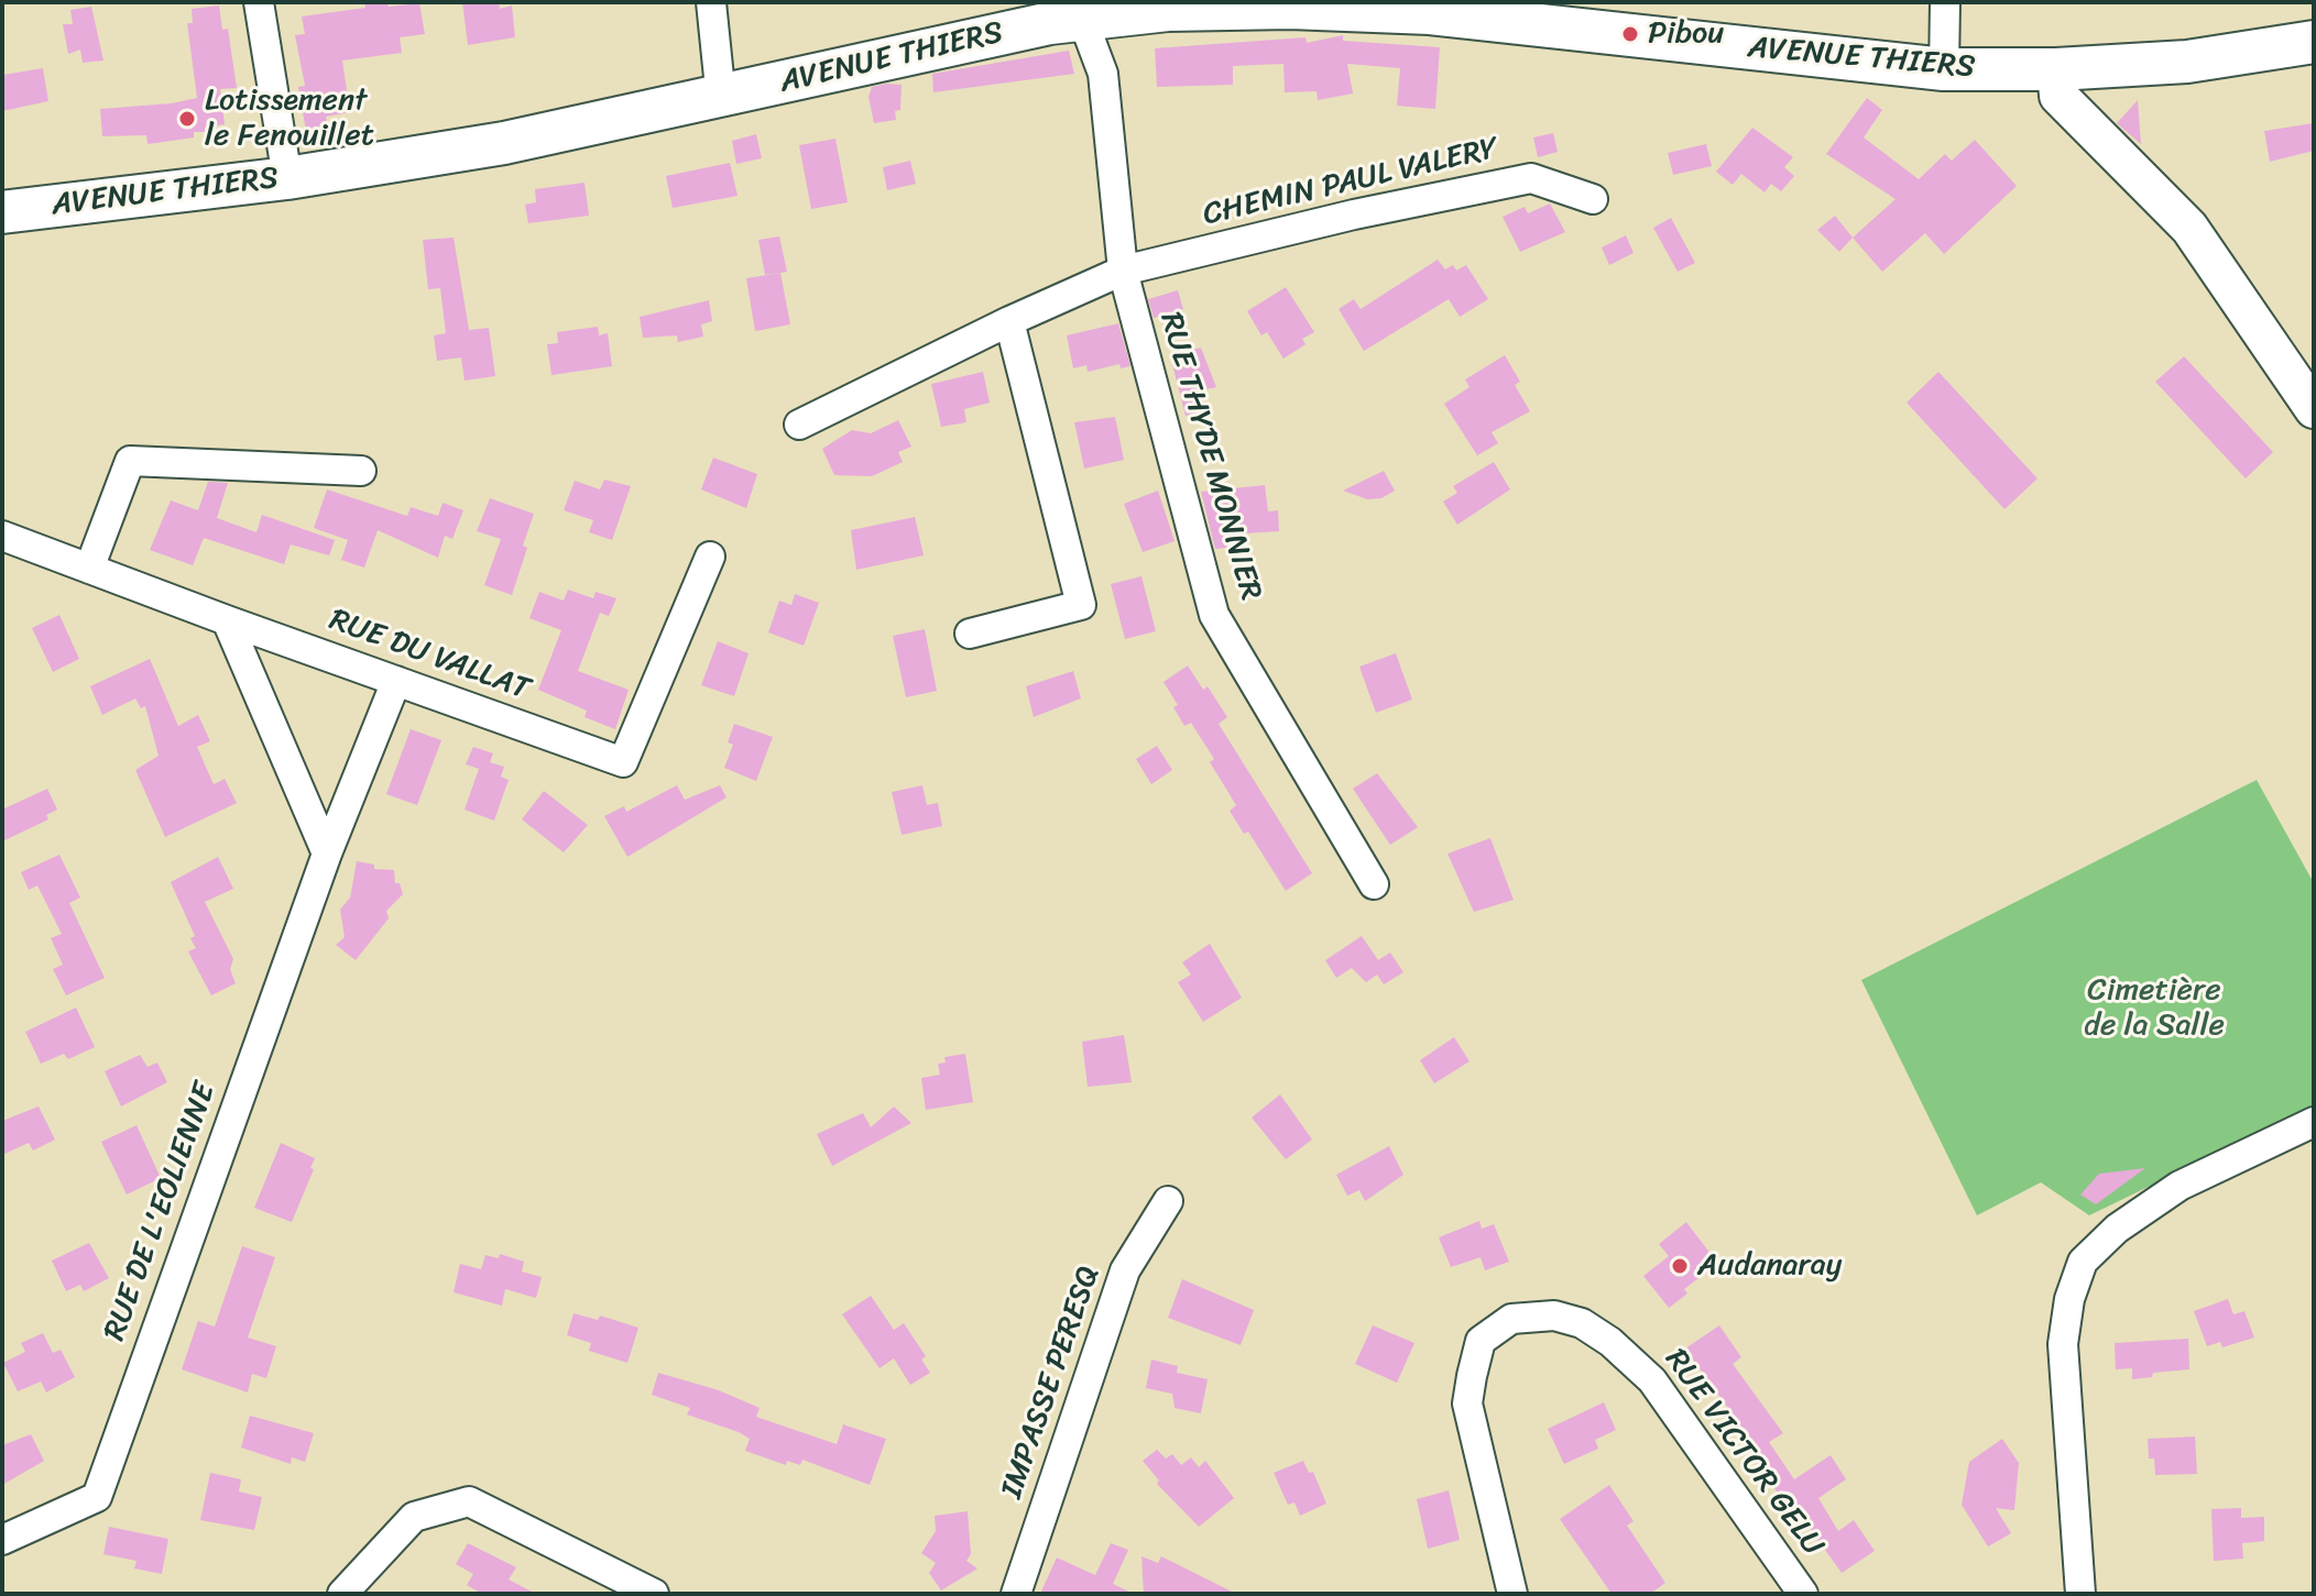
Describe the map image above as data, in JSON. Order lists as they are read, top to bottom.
{
  "streets": {
    "main road": ["AVENUE THIERS"],
    "street": [
      "CHEMIN PAUL VALERY",
      "RUE THYDE MONNIER",
      "RUE DU VALLAT",
      "RUE DE L'EOLIENNE",
      "IMPASSE PERESQ",
      "RUE VICTOR GELU"
    ]
  },
  "crossings": [
    ["AVENUE THIERS", "RUE THYDE MONNIER"],
    ["CHEMIN PAUL VALERY", "RUE THYDE MONNIER"],
    ["RUE DU VALLAT", "RUE DE L'EOLIENNE"]
  ],
  "parks": ["Cimetière de la Salle"],
  "places": ["Pibou", "Lotissement le Fenouillet", "Audanaray"]
}
